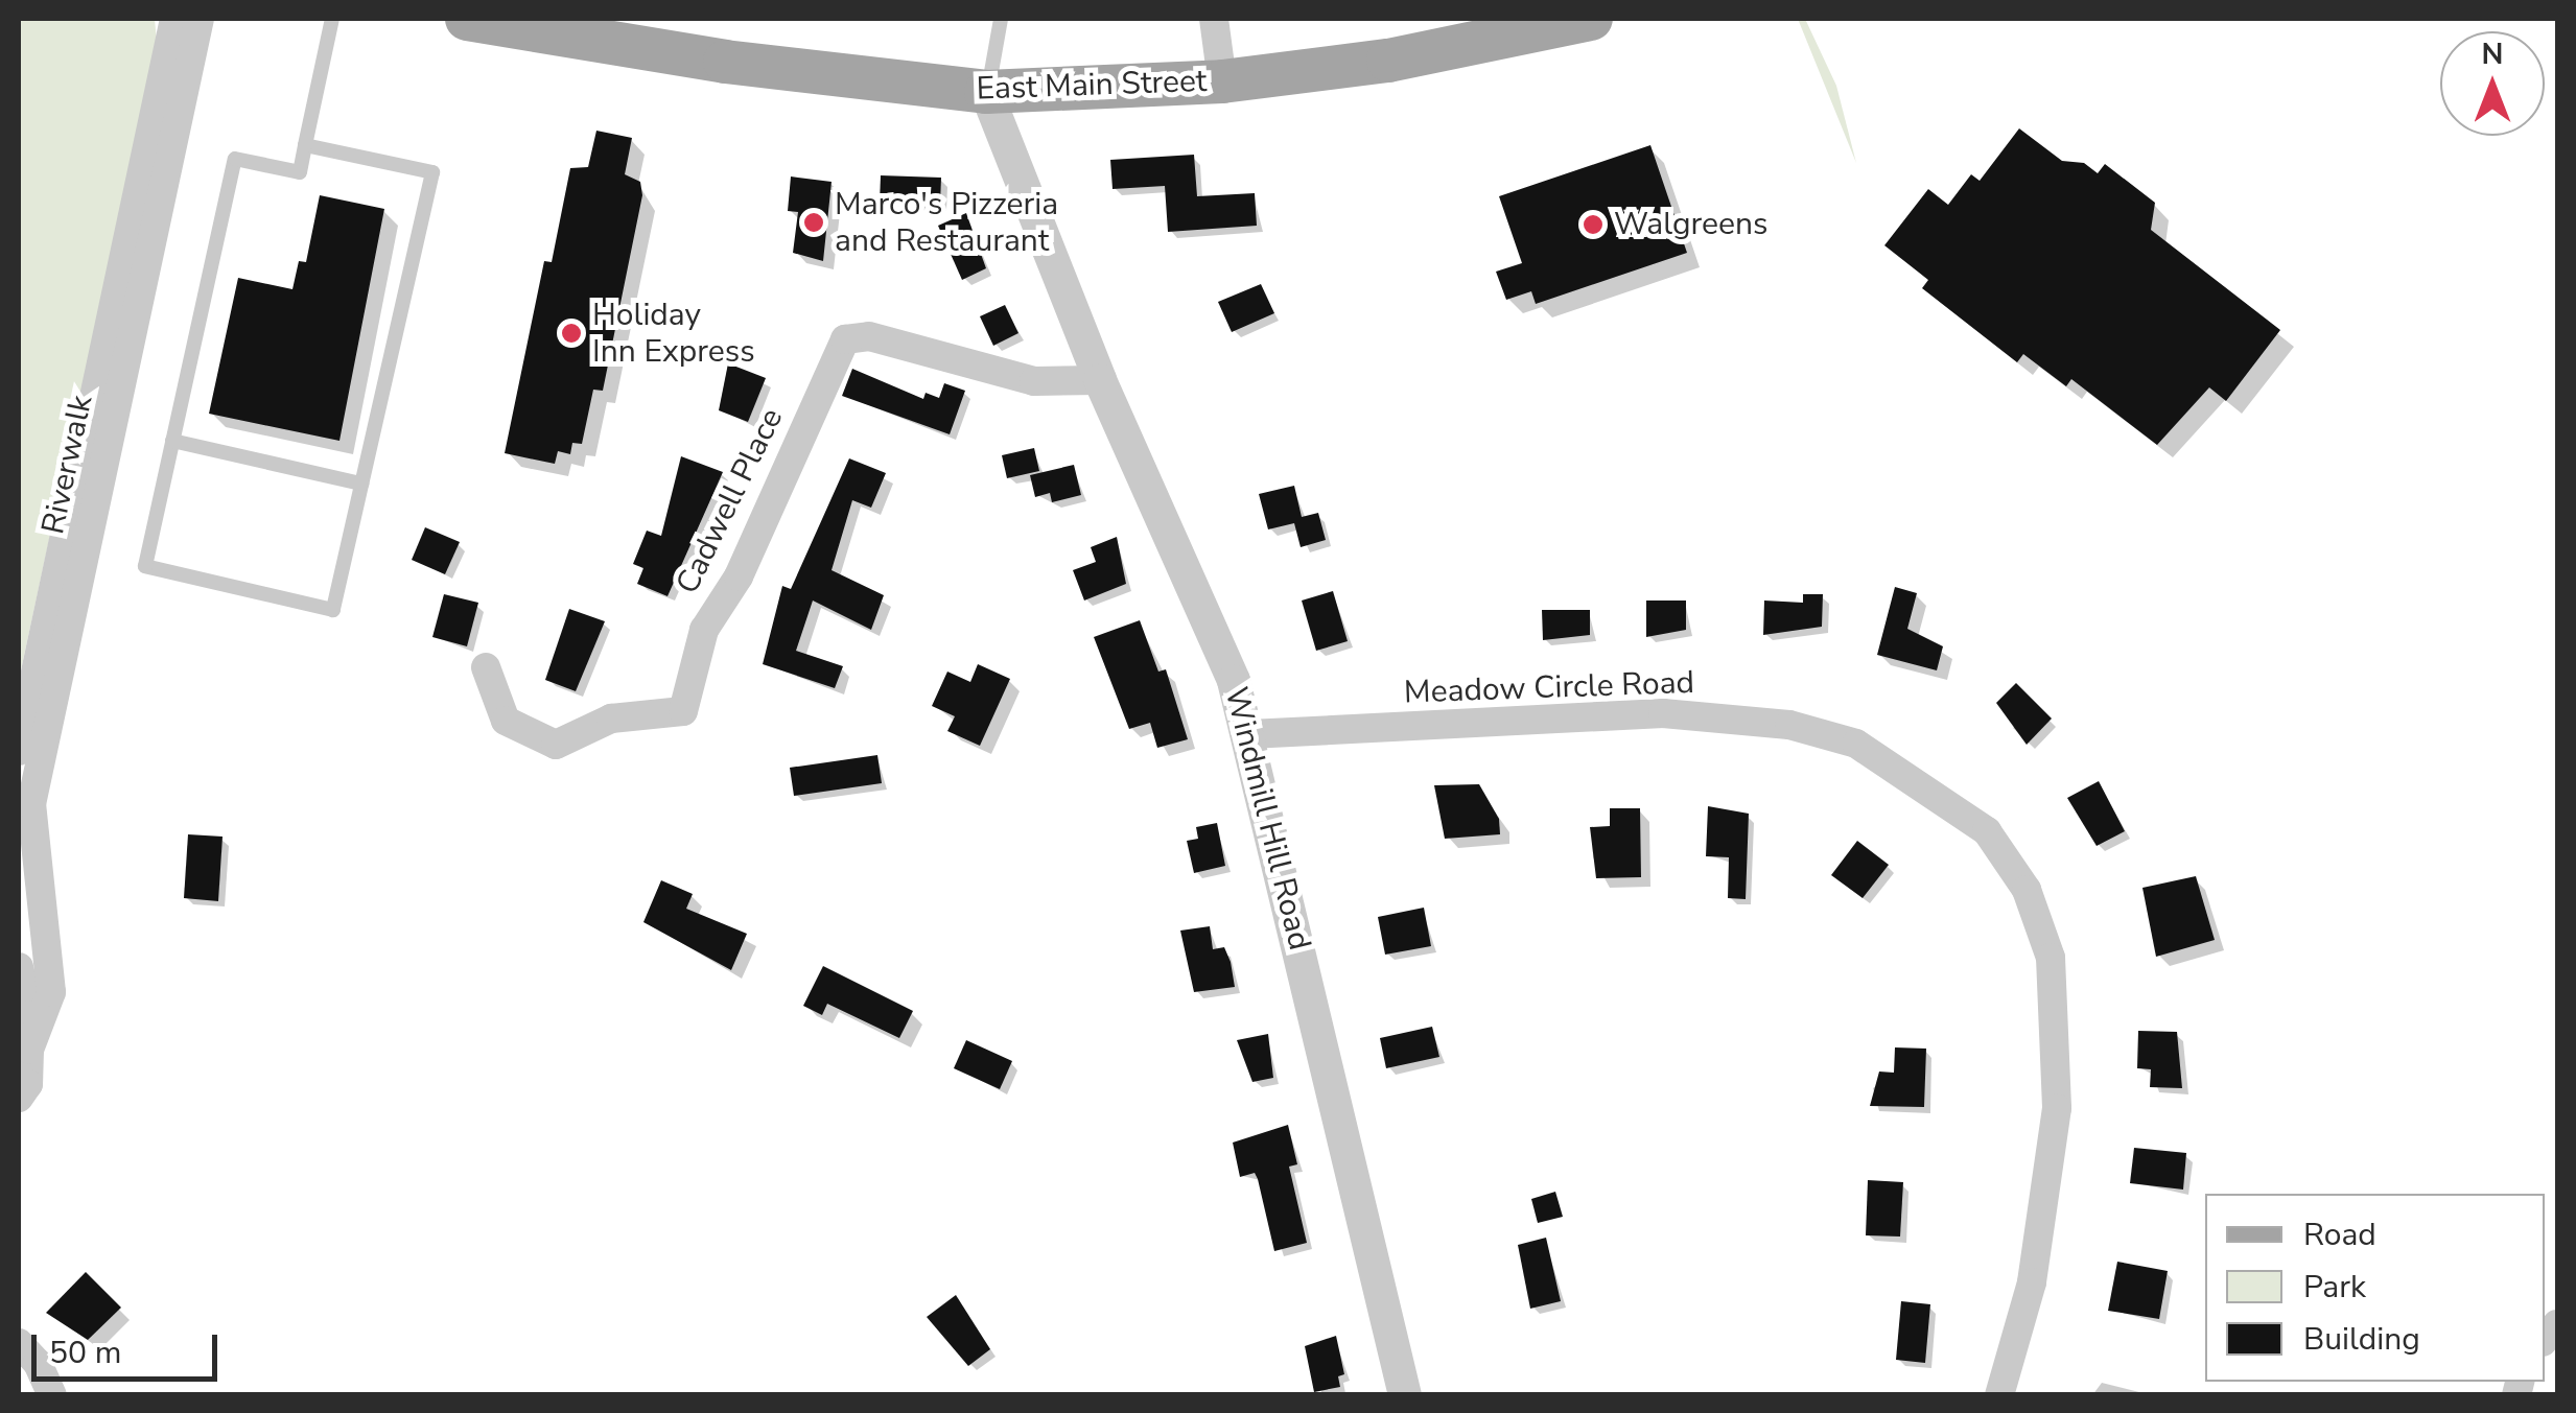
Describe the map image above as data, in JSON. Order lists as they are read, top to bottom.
{
  "streets": {
    "main road": ["East Main Street"],
    "street": [
      "Riverwalk",
      "Cadwell Place",
      "Meadow Circle Road",
      "Windmill Hill Road"
    ]
  },
  "crossings": [
    ["East Main Street", "Windmill Hill Road"],
    ["Cadwell Place", "Windmill Hill Road"],
    ["Meadow Circle Road", "Windmill Hill Road"]
  ],
  "places": ["Marco's Pizzeria and Restaurant", "Walgreens", "Holiday Inn Express"],
  "legend": ["Road", "Park", "Building"],
  "scale_bar": "50 m",
  "north": "top"
}
